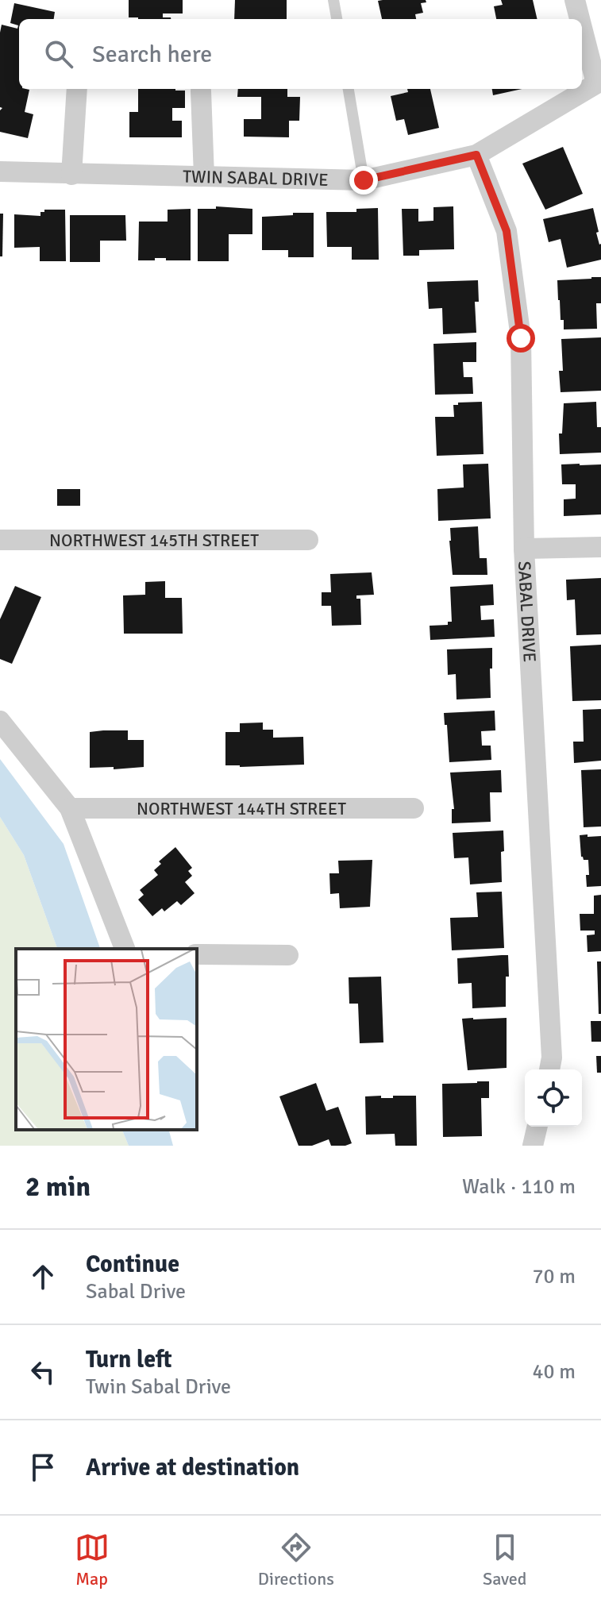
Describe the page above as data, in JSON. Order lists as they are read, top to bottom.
{
  "streets": {
    "street": [
      "TWIN SABAL DRIVE",
      "NORTHWEST 145TH STREET",
      "SABAL DRIVE",
      "NORTHWEST 144TH STREET"
    ]
  },
  "crossings": [
    ["TWIN SABAL DRIVE", "SABAL DRIVE"]
  ],
  "page": {
    "search": "Search here",
    "heading": ["2 min", "Walk · 110 m"],
    "list": [
      ["Continue", "Sabal Drive", "70 m"],
      ["Turn left", "Twin Sabal Drive", "40 m"],
      "Arrive at destination"
    ],
    "nav": ["Map", "Directions", "Saved"]
  }
}
